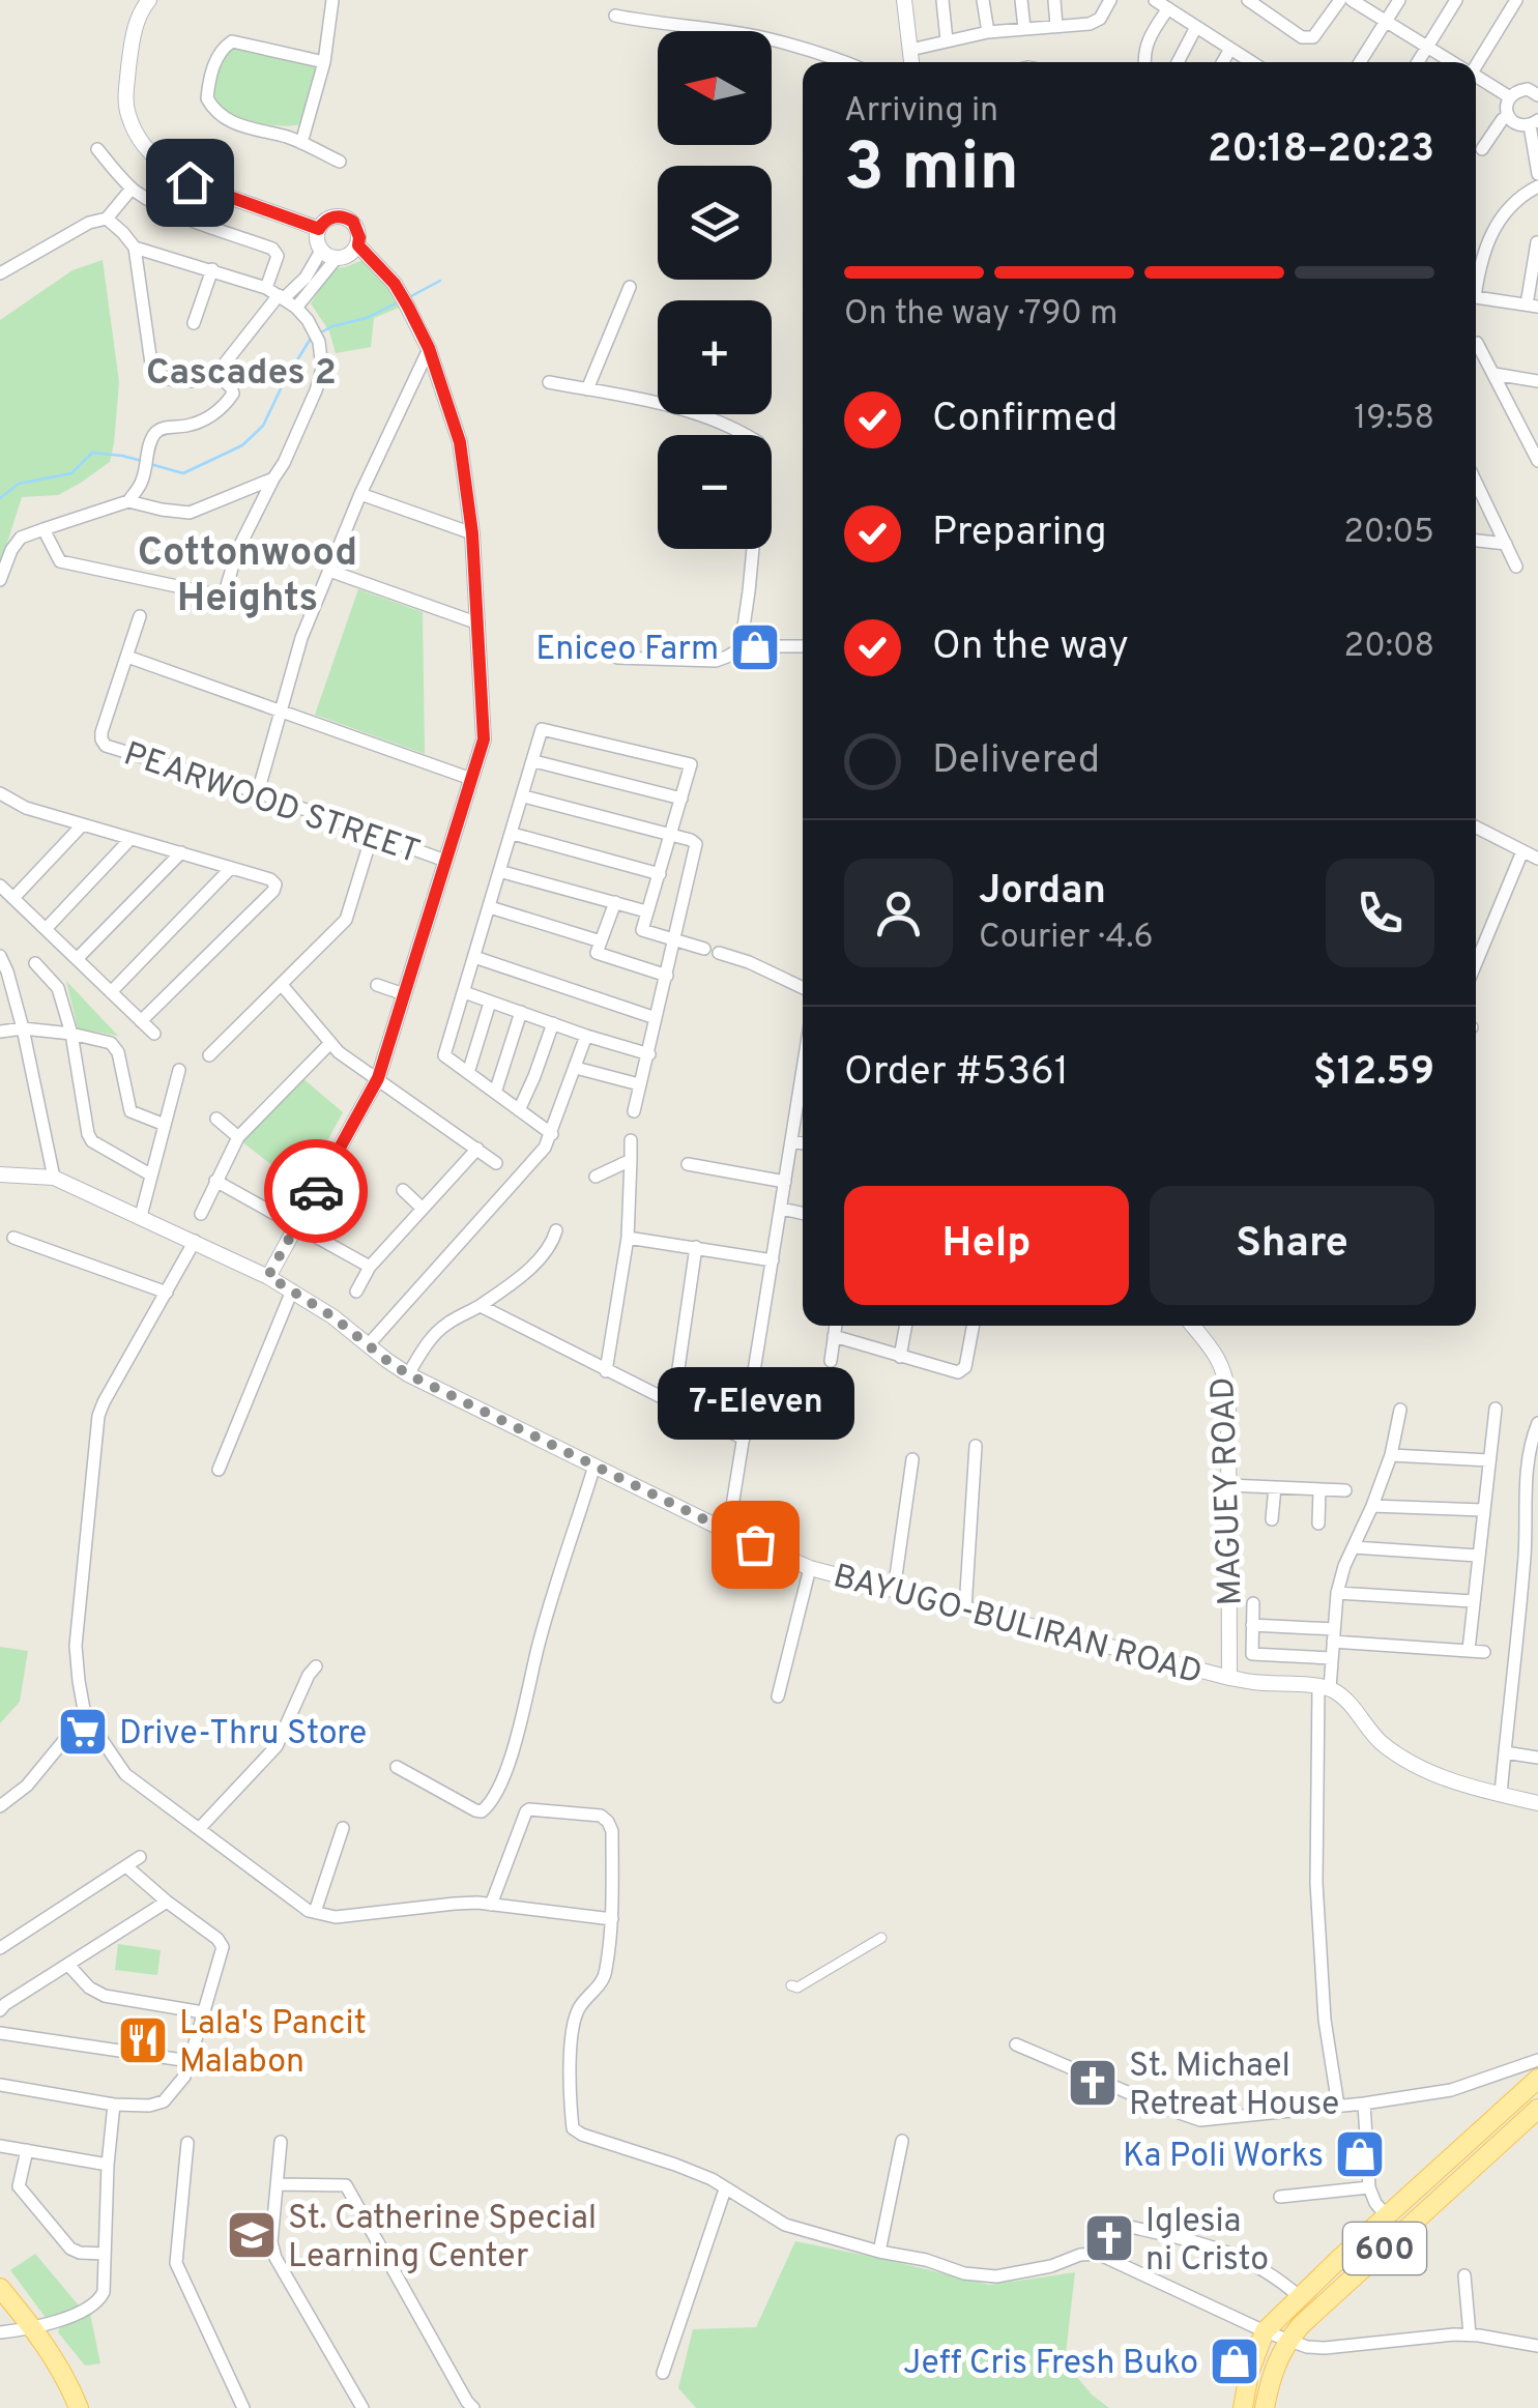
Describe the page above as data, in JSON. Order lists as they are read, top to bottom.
{
  "streets": {
    "main road": ["600"],
    "street": ["PEARWOOD STREET", "MAGUEY ROAD", "BAYUGO-BULIRAN ROAD"]
  },
  "crossings": [
    ["MAGUEY ROAD", "BAYUGO-BULIRAN ROAD"]
  ],
  "districts": ["Cascades 2", "Cottonwood Heights"],
  "places": {
    "shop": ["Eniceo Farm", "Ka Poli Works", "Jeff Cris Fresh Buko"],
    "other": ["7-Eleven"],
    "supermarket": ["Drive-Thru Store"],
    "restaurant": ["Lala's Pancit Malabon"],
    "church": ["St. Michael Retreat House", "Iglesia ni Cristo"],
    "school or university": ["St. Catherine Special Learning Center"]
  },
  "north": "left",
  "page": {
    "map_buttons": ["+", "−"],
    "heading": ["3 min", "Arriving in", "20:18–20:23"],
    "panel": [
      "Jordan",
      "Courier · 4.6",
      "Order #5361",
      "$12.59"
    ],
    "bar": "On the way · 790 m",
    "list": [
      ["Confirmed", "19:58"],
      ["Preparing", "20:05"],
      ["On the way", "20:08"],
      "Delivered"
    ],
    "buttons": ["Help", "Share"],
    "bubble": "7-Eleven"
  }
}
